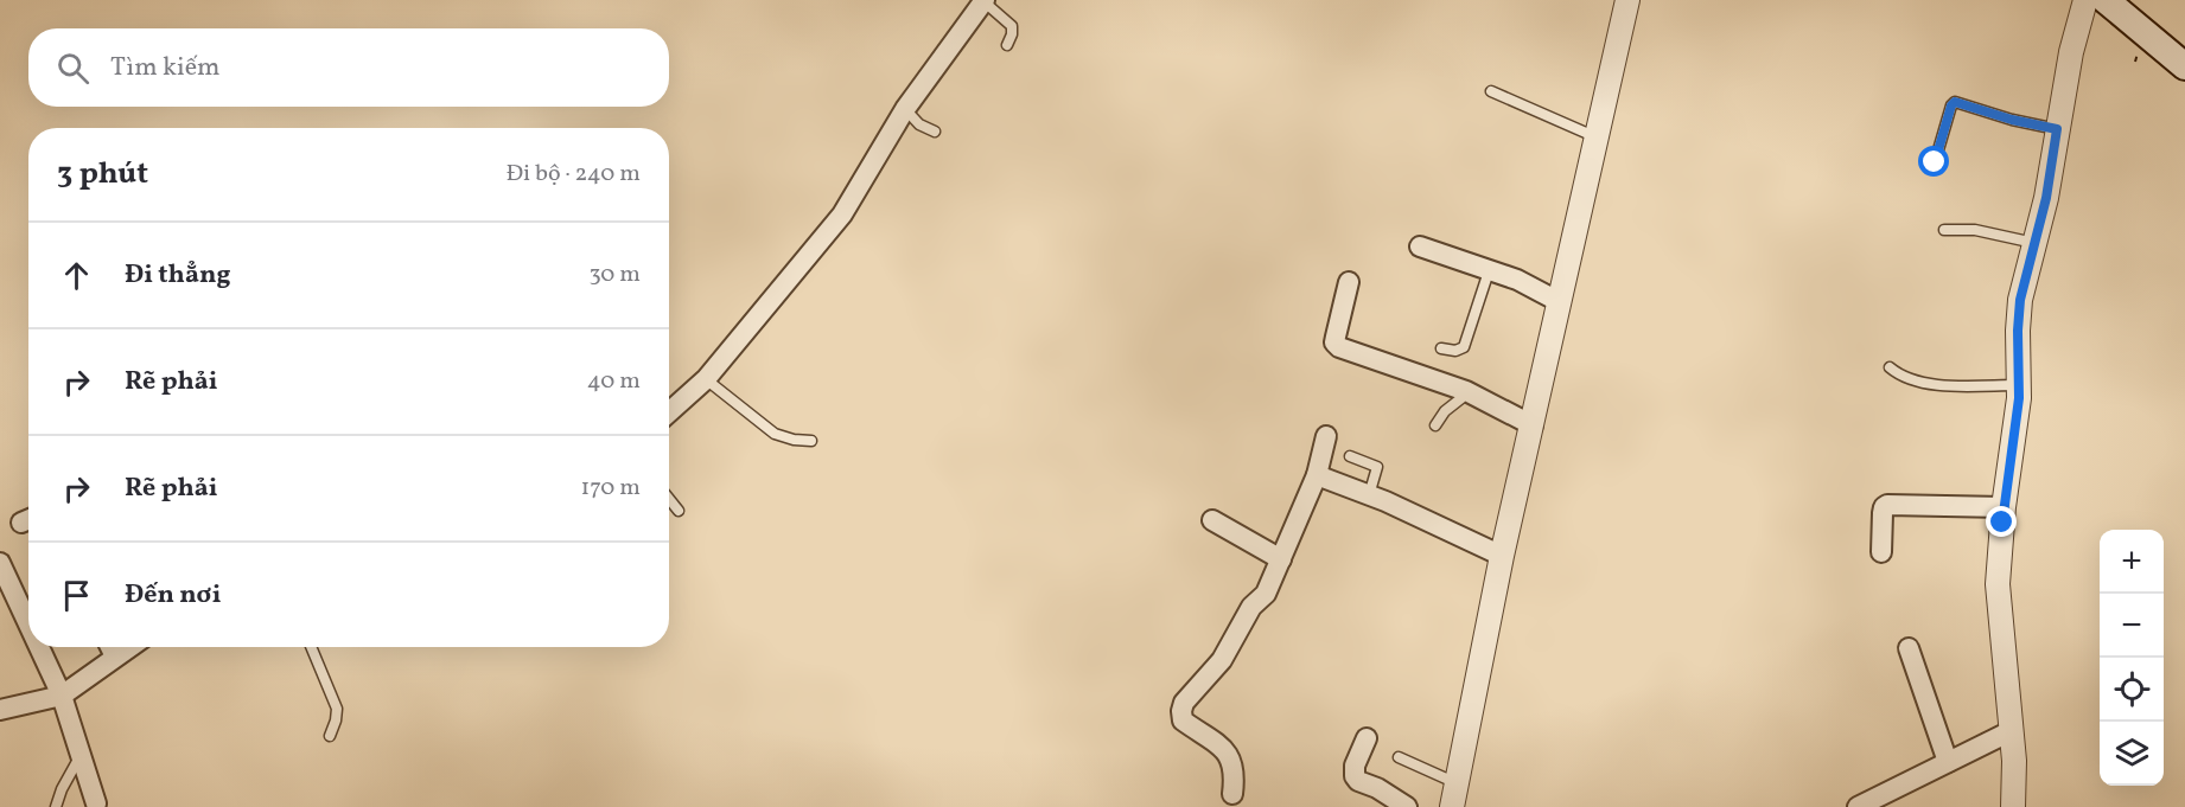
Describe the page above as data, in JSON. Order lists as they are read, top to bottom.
{
  "page": {
    "search": "Tìm kiếm",
    "heading": ["3 phút", "Đi bộ · 240 m"],
    "list": [
      ["Đi thẳng", "30 m"],
      ["Rẽ phải", "40 m"],
      ["Rẽ phải", "170 m"],
      "Đến nơi"
    ],
    "map_buttons": ["+", "−"]
  }
}
